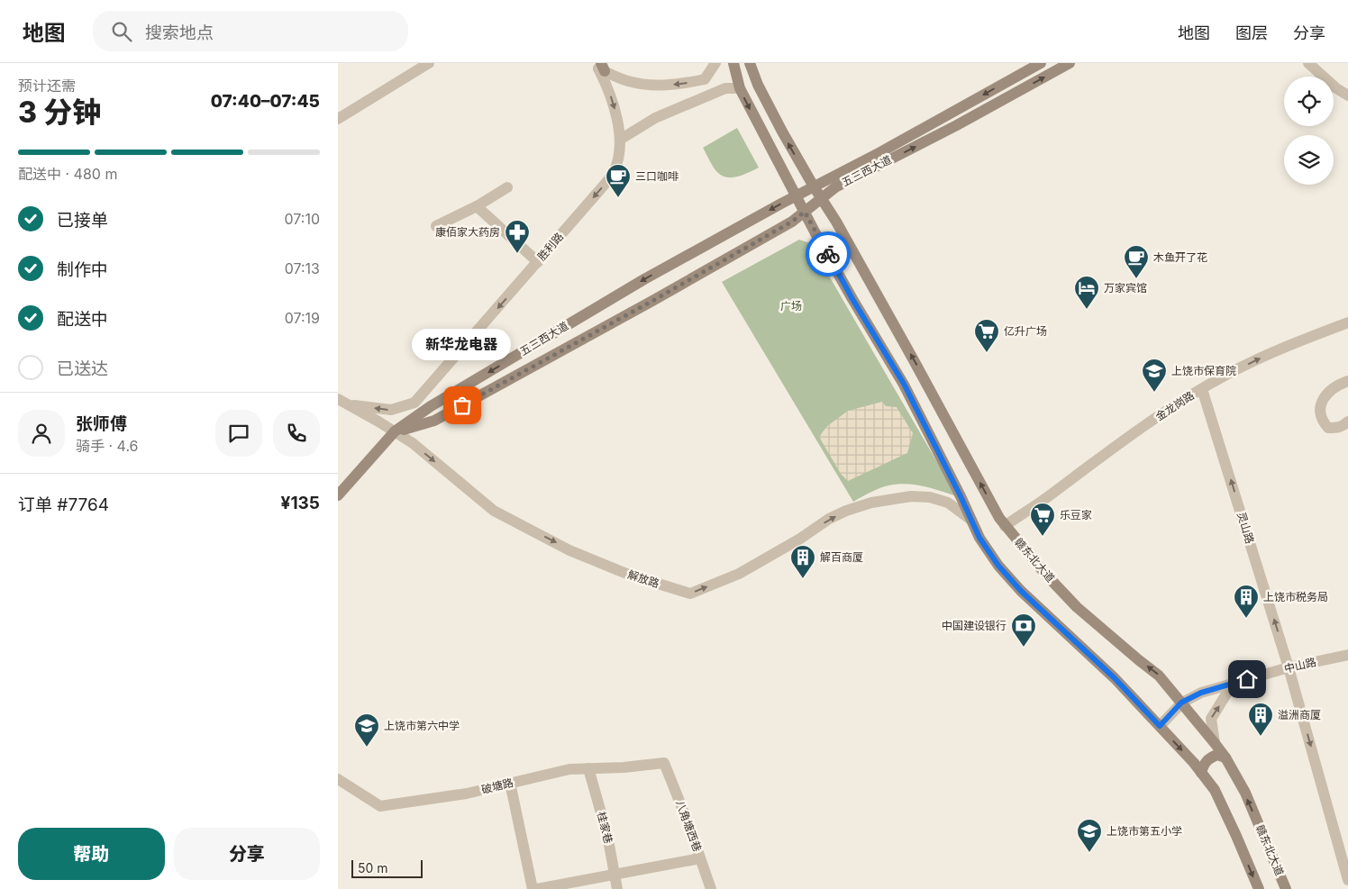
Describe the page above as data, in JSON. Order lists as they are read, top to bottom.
{
  "streets": {
    "main road": ["五三西大道", "赣东北大道"],
    "street": [
      "胜利路",
      "金龙岗路",
      "灵山路",
      "解放路",
      "中山路",
      "破塘路",
      "八角塘西巷",
      "桂家巷"
    ]
  },
  "crossings": [
    ["五三西大道", "赣东北大道"],
    ["五三西大道", "解放路"],
    ["胜利路", "解放路"],
    ["金龙岗路", "灵山路"],
    ["金龙岗路", "赣东北大道"],
    ["灵山路", "中山路"],
    ["赣东北大道", "中山路"],
    ["破塘路", "八角塘西巷"],
    ["破塘路", "桂家巷"]
  ],
  "one_way": ["胜利路", "金龙岗路", "解放路"],
  "parks": ["广场"],
  "places": {
    "cafe": ["三口咖啡", "木鱼开了花"],
    "pharmacy": ["康佰家大药房"],
    "hotel": ["万家宾馆"],
    "supermarket": ["亿升广场", "乐豆家"],
    "school or university": ["上饶市保育院", "上饶市第六中学", "上饶市第五小学"],
    "other": ["新华龙电器"],
    "building": ["解百商厦", "上饶市税务局", "溢洲商厦"],
    "bank": ["中国建设银行"]
  },
  "scale_bar": "50 m",
  "page": {
    "header": "地图",
    "search": "搜索地点",
    "nav": ["地图", "图层", "分享"],
    "heading": ["3 分钟", "预计还需", "07:40–07:45"],
    "panel": [
      "张师傅",
      "骑手 · 4.6",
      "订单 #7764",
      "¥135"
    ],
    "bar": "配送中 · 480 m",
    "list": [
      ["已接单", "07:10"],
      ["制作中", "07:13"],
      ["配送中", "07:19"],
      "已送达"
    ],
    "bubble": "新华龙电器",
    "buttons": ["帮助", "分享"],
    "scale": "50 m"
  }
}
